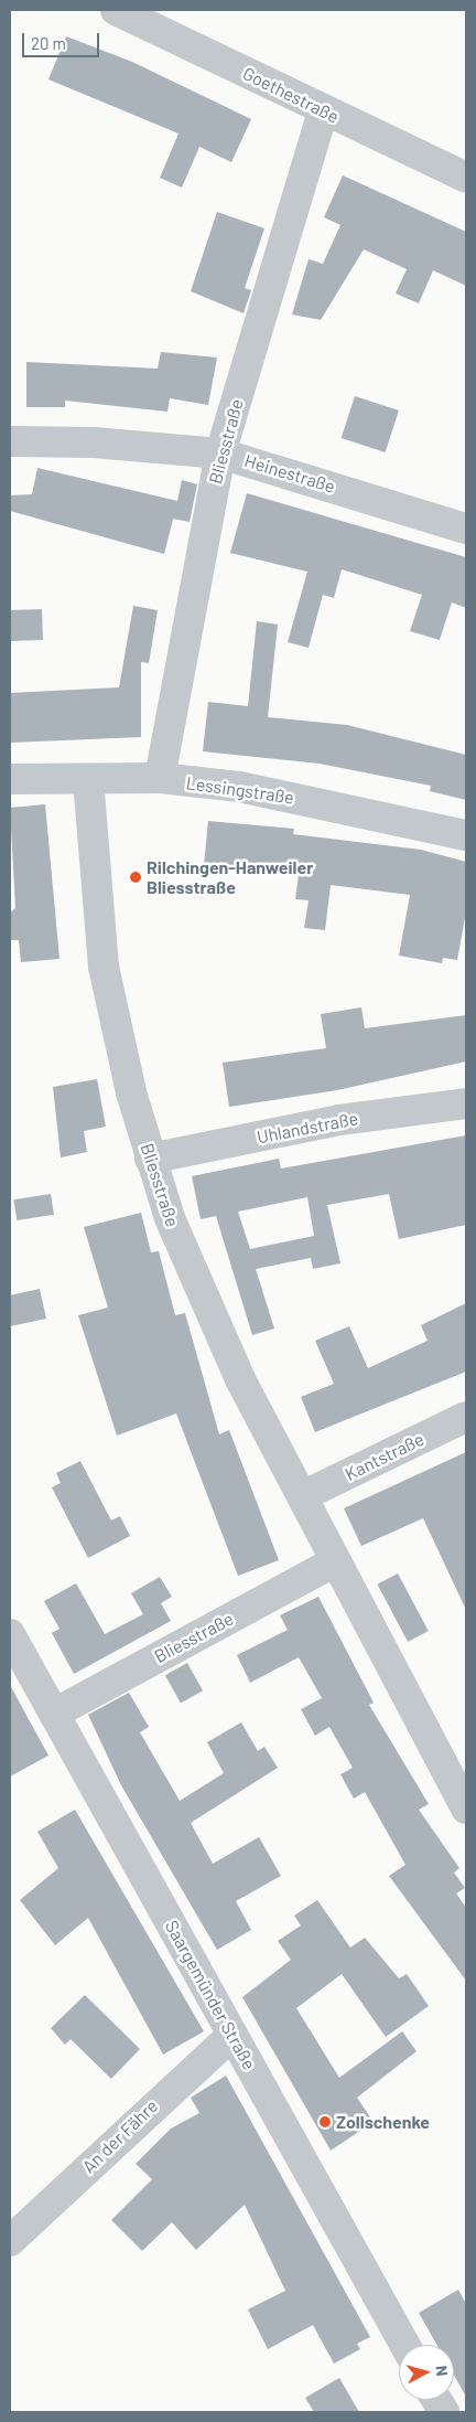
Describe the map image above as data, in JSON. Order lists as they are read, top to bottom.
{
  "streets": {
    "street": [
      "Goethestraße",
      "Bliesstraße",
      "Heinestraße",
      "Lessingstraße",
      "Uhlandstraße",
      "Kantstraße",
      "Saargemünder Straße",
      "An der Fähre"
    ]
  },
  "crossings": [
    ["Goethestraße", "Bliesstraße"],
    ["Bliesstraße", "Heinestraße"],
    ["Bliesstraße", "Lessingstraße"],
    ["Bliesstraße", "Uhlandstraße"],
    ["Bliesstraße", "Kantstraße"],
    ["Bliesstraße", "Saargemünder Straße"],
    ["Saargemünder Straße", "An der Fähre"]
  ],
  "places": ["Rilchingen-Hanweiler Bliesstraße", "Zollschenke"],
  "scale_bar": "20 m",
  "north": "right"
}
